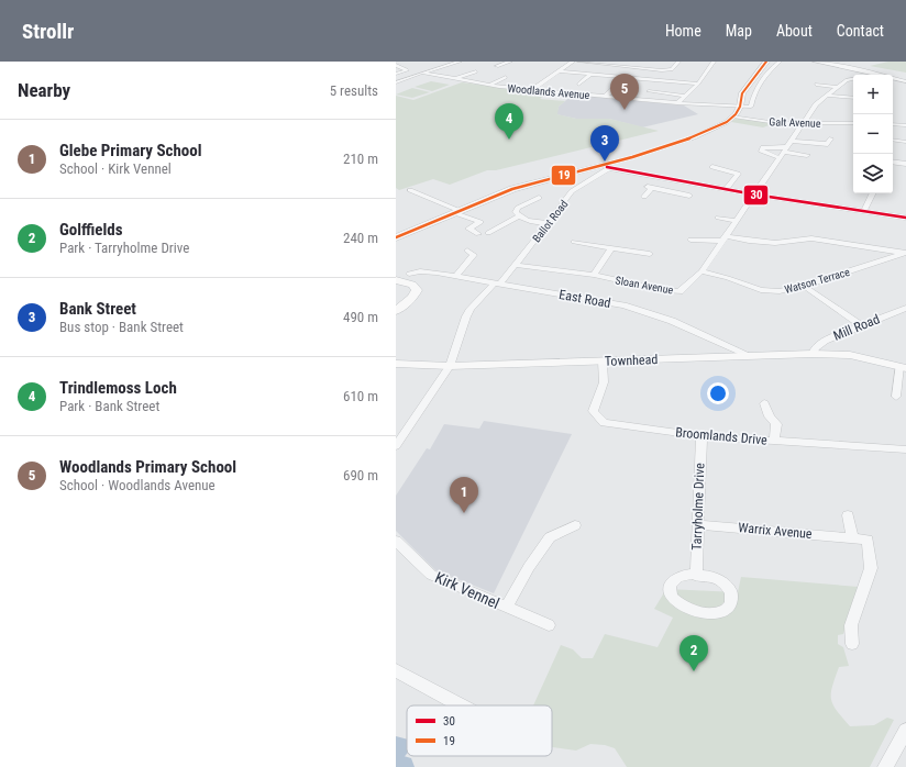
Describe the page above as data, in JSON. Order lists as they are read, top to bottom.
{
  "streets": {
    "main road": ["Townhead"],
    "street": [
      "Woodlands Avenue",
      "Galt Avenue",
      "Ballot Road",
      "Watson Terrace",
      "Sloan Avenue",
      "East Road",
      "Mill Road",
      "Broomlands Drive",
      "Tarryholme Drive",
      "Warrix Avenue",
      "Kirk Vennel"
    ]
  },
  "crossings": [
    ["Galt Avenue", "Sloan Avenue"],
    ["Ballot Road", "Sloan Avenue"],
    ["Ballot Road", "East Road"],
    ["Ballot Road", "Townhead"],
    ["Watson Terrace", "Sloan Avenue"],
    ["East Road", "Townhead"],
    ["Mill Road", "Townhead"],
    ["Townhead", "Broomlands Drive"],
    ["Broomlands Drive", "Tarryholme Drive"],
    ["Tarryholme Drive", "Warrix Avenue"]
  ],
  "lines": ["transit line 19", "transit line 30"],
  "legend": ["30", "19"],
  "page": {
    "header": "Strollr",
    "nav": [
      "Home",
      "Map",
      "About",
      "Contact"
    ],
    "heading": ["Nearby", "5 results"],
    "pins": [
      "5",
      "4",
      "3",
      "1",
      "2"
    ],
    "map_buttons": ["+", "−"],
    "list": [
      {
        "mark": "1",
        "name": "Glebe Primary School",
        "note": "School · Kirk Vennel",
        "value": "210 m"
      },
      {
        "mark": "2",
        "name": "Golffields",
        "note": "Park · Tarryholme Drive",
        "value": "240 m"
      },
      {
        "mark": "3",
        "name": "Bank Street",
        "note": "Bus stop · Bank Street",
        "value": "490 m"
      },
      {
        "mark": "4",
        "name": "Trindlemoss Loch",
        "note": "Park · Bank Street",
        "value": "610 m"
      },
      {
        "mark": "5",
        "name": "Woodlands Primary School",
        "note": "School · Woodlands Avenue",
        "value": "690 m"
      }
    ]
  }
}
